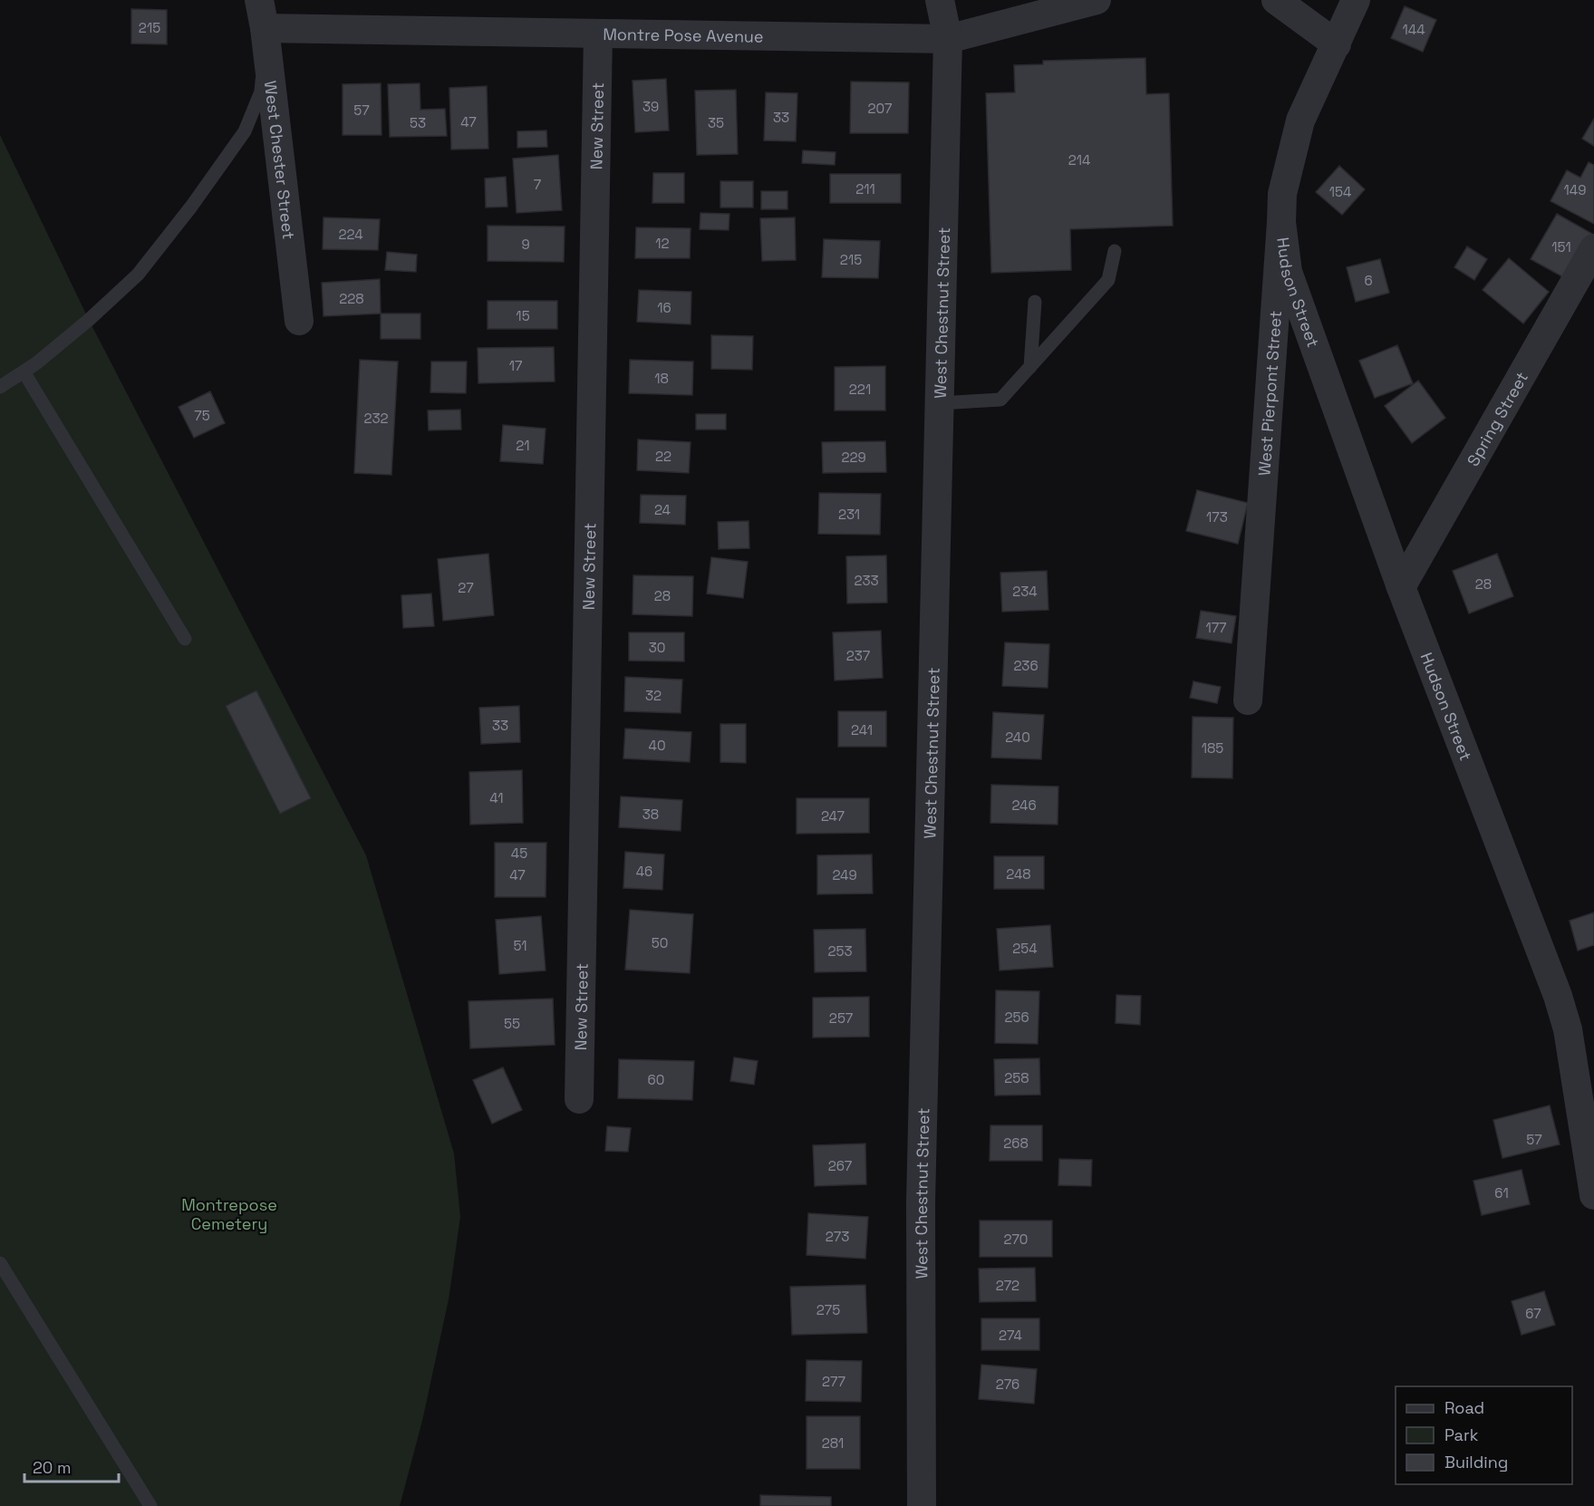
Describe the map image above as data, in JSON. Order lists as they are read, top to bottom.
{
  "streets": {
    "street": [
      "Montre Pose Avenue",
      "New Street",
      "West Chester Street",
      "Hudson Street",
      "West Chestnut Street",
      "West Pierpont Street",
      "Spring Street"
    ]
  },
  "crossings": [
    ["Montre Pose Avenue", "New Street"],
    ["Montre Pose Avenue", "West Chester Street"],
    ["Montre Pose Avenue", "West Chestnut Street"],
    ["Hudson Street", "West Pierpont Street"],
    ["Hudson Street", "Spring Street"]
  ],
  "parks": ["Montrepose Cemetery"],
  "house_numbers": [
    "215",
    "144",
    "39",
    "207",
    "57",
    "33",
    "47",
    "53",
    "35",
    "214",
    "7",
    "211",
    "149",
    "154",
    "224",
    "12",
    "9",
    "151",
    "215",
    "6",
    "228",
    "16",
    "15",
    "17",
    "18",
    "221",
    "75",
    "232",
    "21",
    "22",
    "229",
    "24",
    "231",
    "173",
    "233",
    "28",
    "27",
    "234",
    "28",
    "177",
    "30",
    "237",
    "236",
    "32",
    "33",
    "241",
    "240",
    "40",
    "185",
    "41",
    "246",
    "38",
    "247",
    "45",
    "46",
    "248",
    "47",
    "249",
    "50",
    "51",
    "254",
    "253",
    "256",
    "257",
    "55",
    "258",
    "60",
    "57",
    "268",
    "267",
    "61",
    "273",
    "270",
    "272",
    "275",
    "67",
    "274",
    "277",
    "276",
    "281"
  ],
  "legend": ["Road", "Park", "Building"],
  "scale_bar": "20 m"
}
